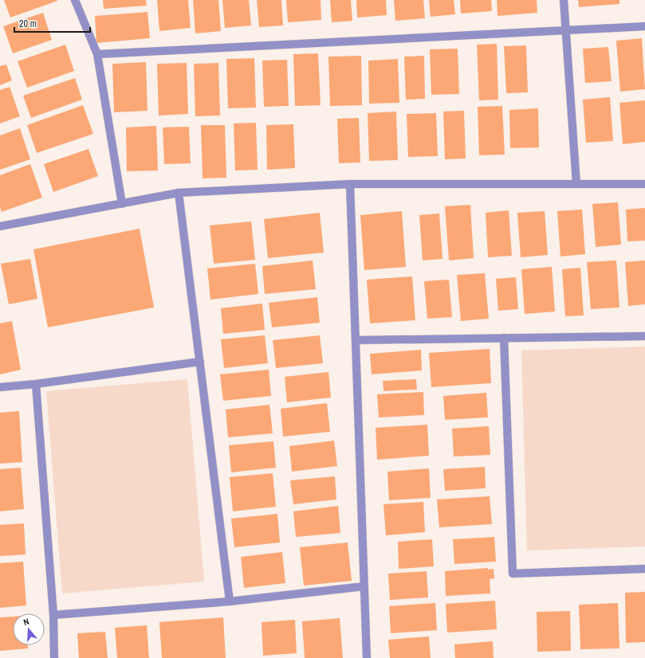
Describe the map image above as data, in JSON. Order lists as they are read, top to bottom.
{
  "scale_bar": "20 m",
  "north": "top"
}
